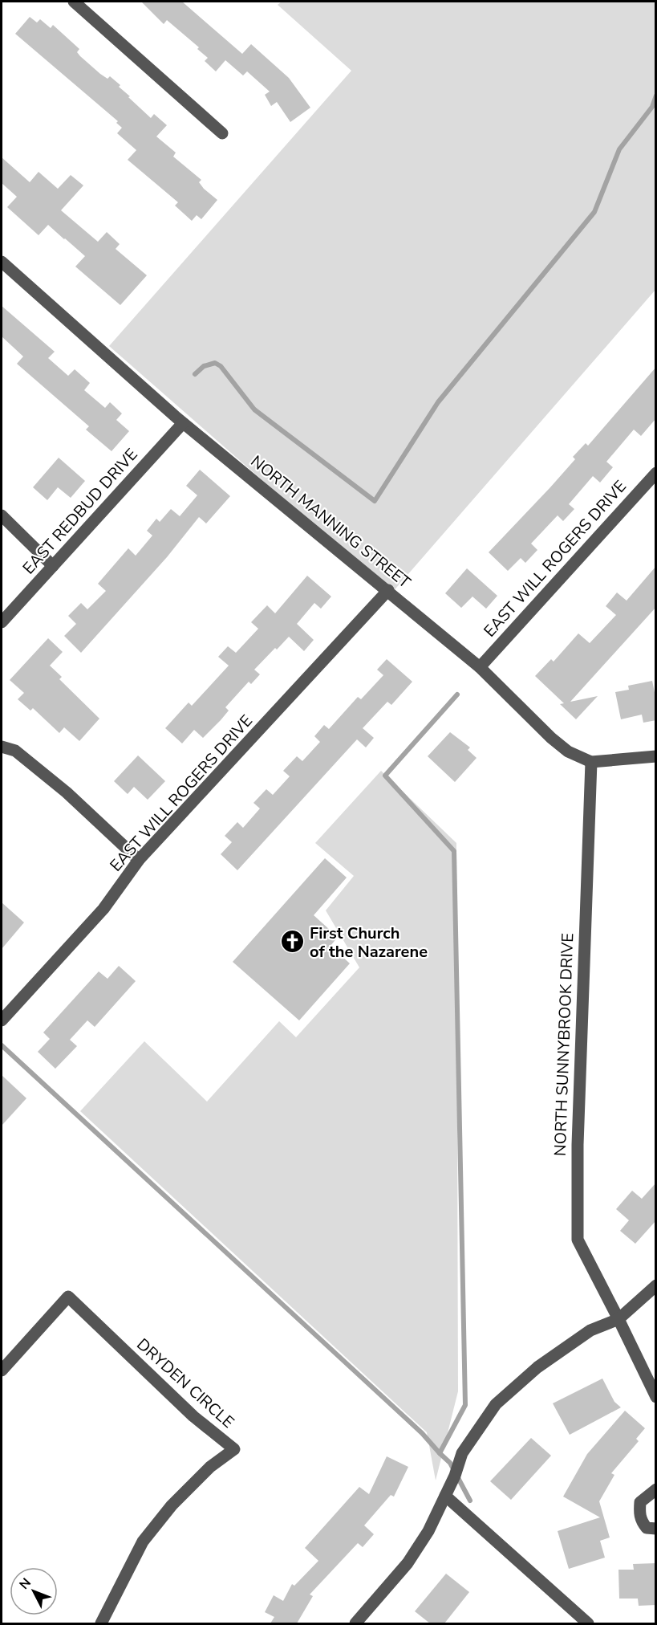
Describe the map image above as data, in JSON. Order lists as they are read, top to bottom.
{
  "streets": {
    "street": [
      "EAST REDBUD DRIVE",
      "NORTH MANNING STREET",
      "EAST WILL ROGERS DRIVE",
      "NORTH SUNNYBROOK DRIVE",
      "DRYDEN CIRCLE"
    ]
  },
  "crossings": [
    ["EAST REDBUD DRIVE", "NORTH MANNING STREET"],
    ["NORTH MANNING STREET", "EAST WILL ROGERS DRIVE"],
    ["NORTH MANNING STREET", "NORTH SUNNYBROOK DRIVE"]
  ],
  "places": {
    "church": ["First Church of the Nazarene"]
  },
  "north": "top left"
}
